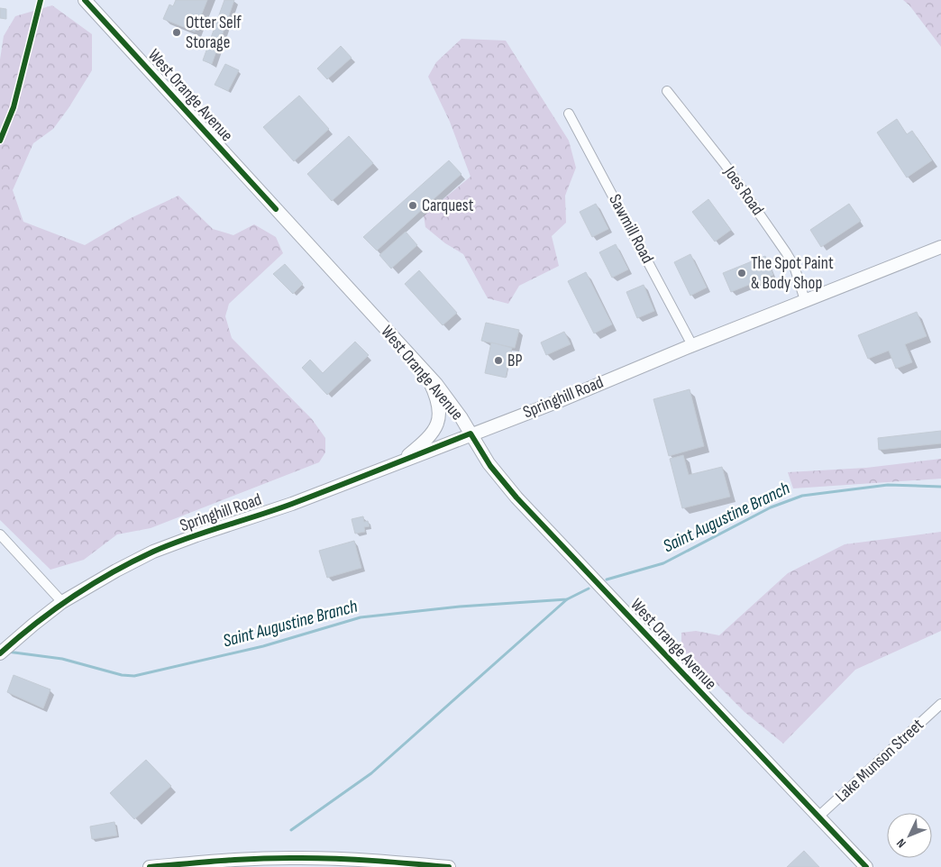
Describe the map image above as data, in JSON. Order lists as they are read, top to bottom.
{
  "streets": {
    "main road": ["West Orange Avenue", "Springhill Road"],
    "street": ["Joes Road", "Sawmill Road", "Lake Munson Street"]
  },
  "crossings": [
    ["West Orange Avenue", "Springhill Road"],
    ["West Orange Avenue", "Lake Munson Street"],
    ["Joes Road", "Springhill Road"],
    ["Sawmill Road", "Springhill Road"]
  ],
  "water": ["Saint Augustine Branch"],
  "places": [
    "Otter Self Storage",
    "Carquest",
    "The Spot Paint & Body Shop",
    "BP"
  ],
  "north": "bottom left"
}
